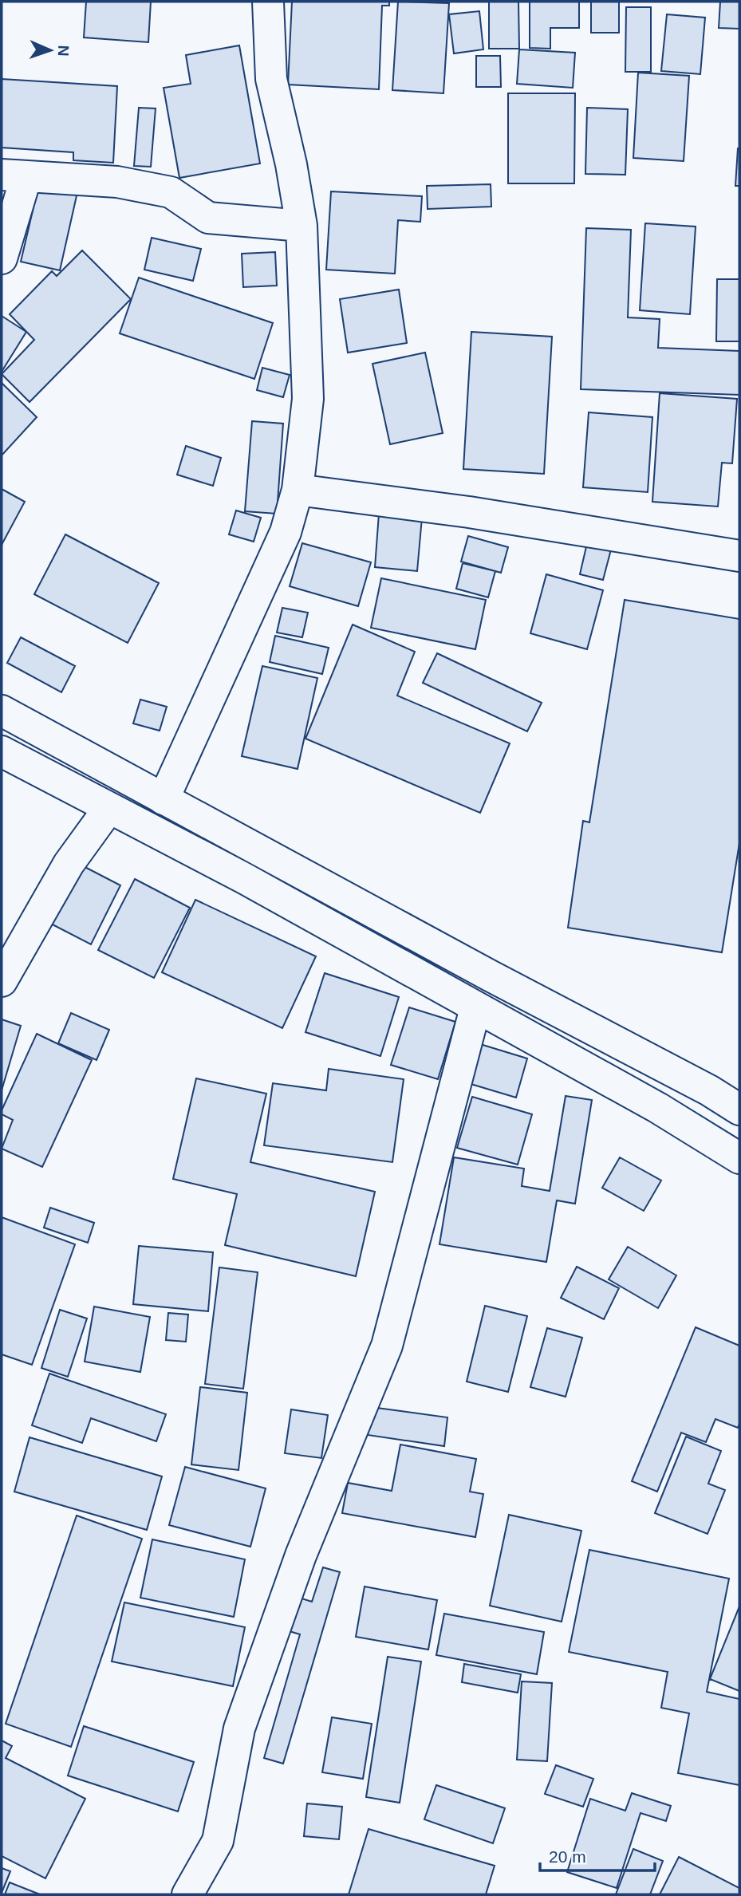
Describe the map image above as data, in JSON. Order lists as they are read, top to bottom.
{
  "scale_bar": "20 m",
  "north": "right"
}
